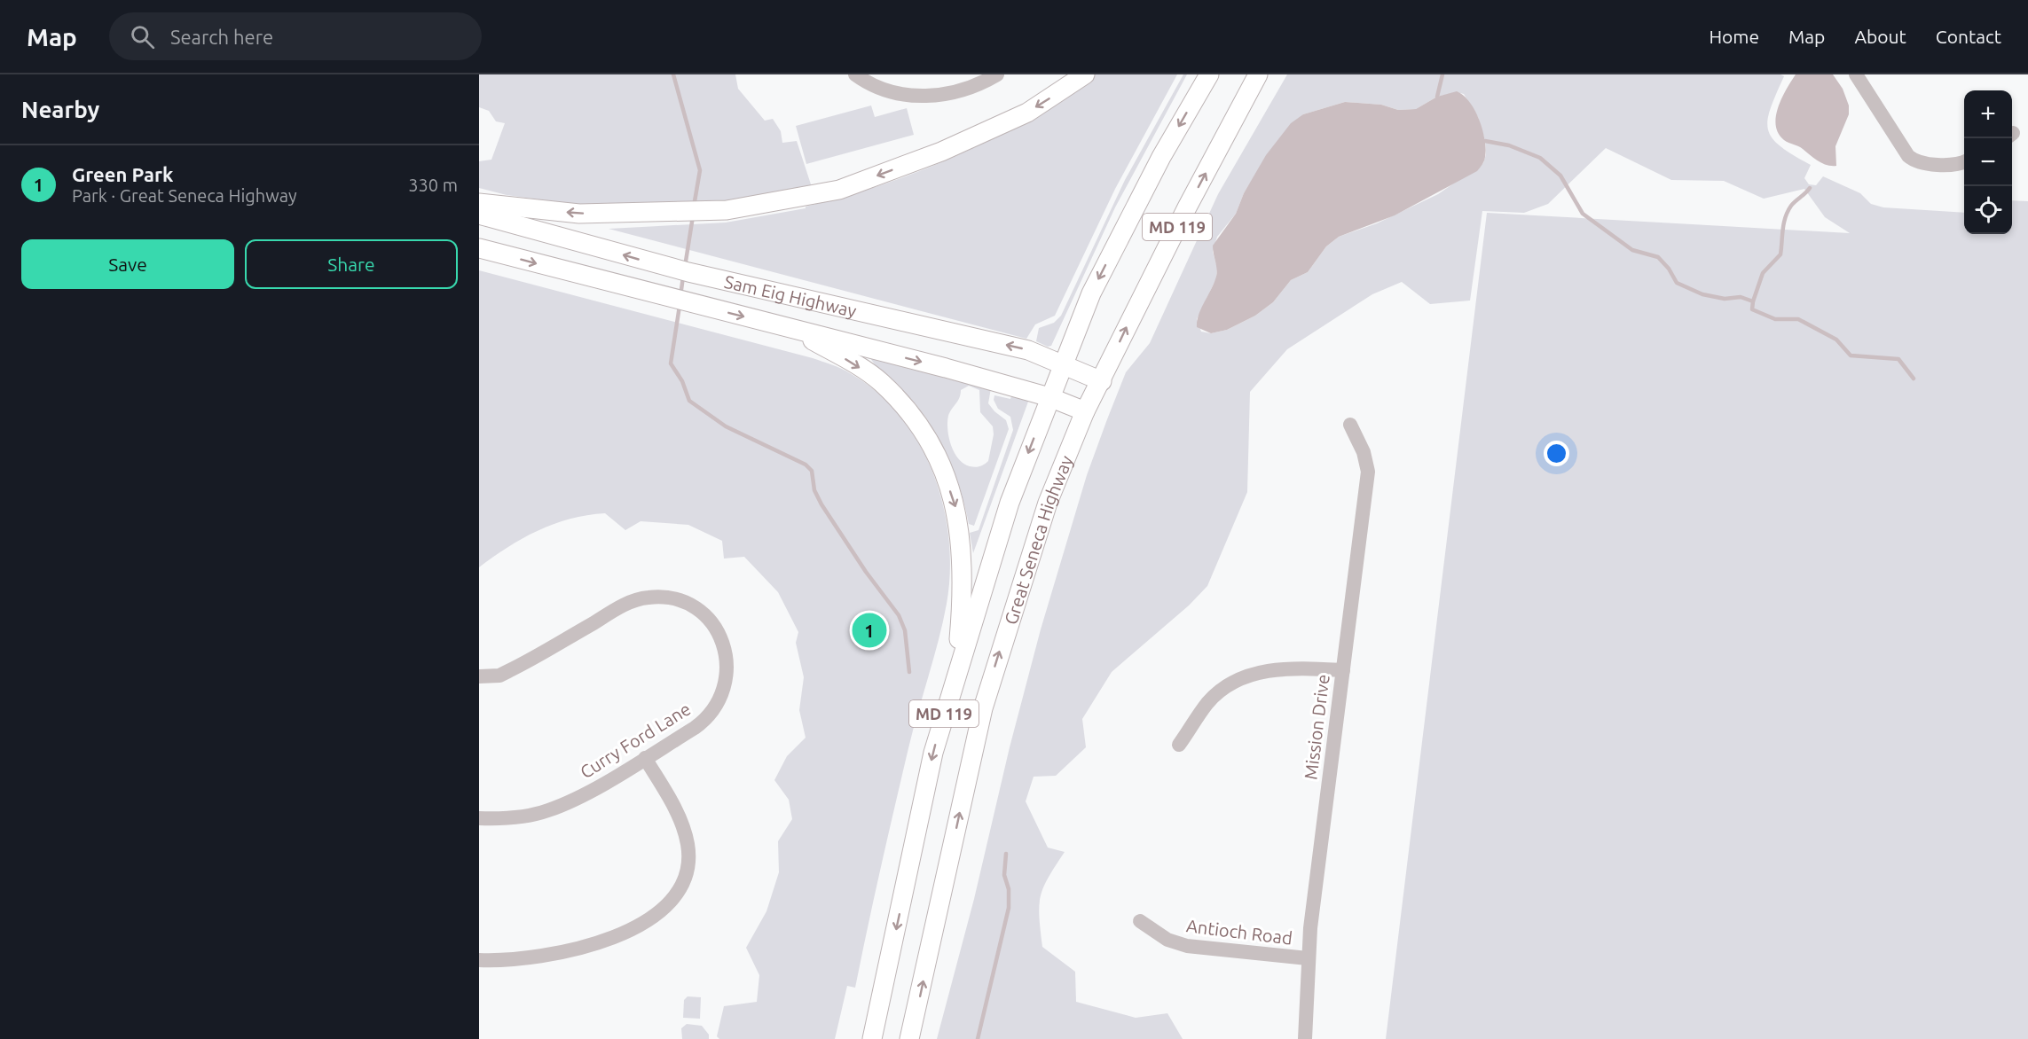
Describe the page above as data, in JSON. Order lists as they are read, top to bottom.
{
  "streets": {
    "main road": ["MD 119", "Sam Eig Highway", "Great Seneca Highway"],
    "street": ["Mission Drive", "Curry Ford Lane", "Antioch Road"]
  },
  "crossings": [
    ["Sam Eig Highway", "Great Seneca Highway"],
    ["Mission Drive", "Antioch Road"]
  ],
  "page": {
    "header": "Map",
    "search": "Search here",
    "nav": [
      "Home",
      "Map",
      "About",
      "Contact"
    ],
    "heading": "Nearby",
    "map_buttons": ["+", "−"],
    "list": [
      {
        "mark": "1",
        "name": "Green Park",
        "note": "Park · Great Seneca Highway",
        "value": "330 m"
      }
    ],
    "buttons": ["Save", "Share"],
    "pins": "1"
  }
}
